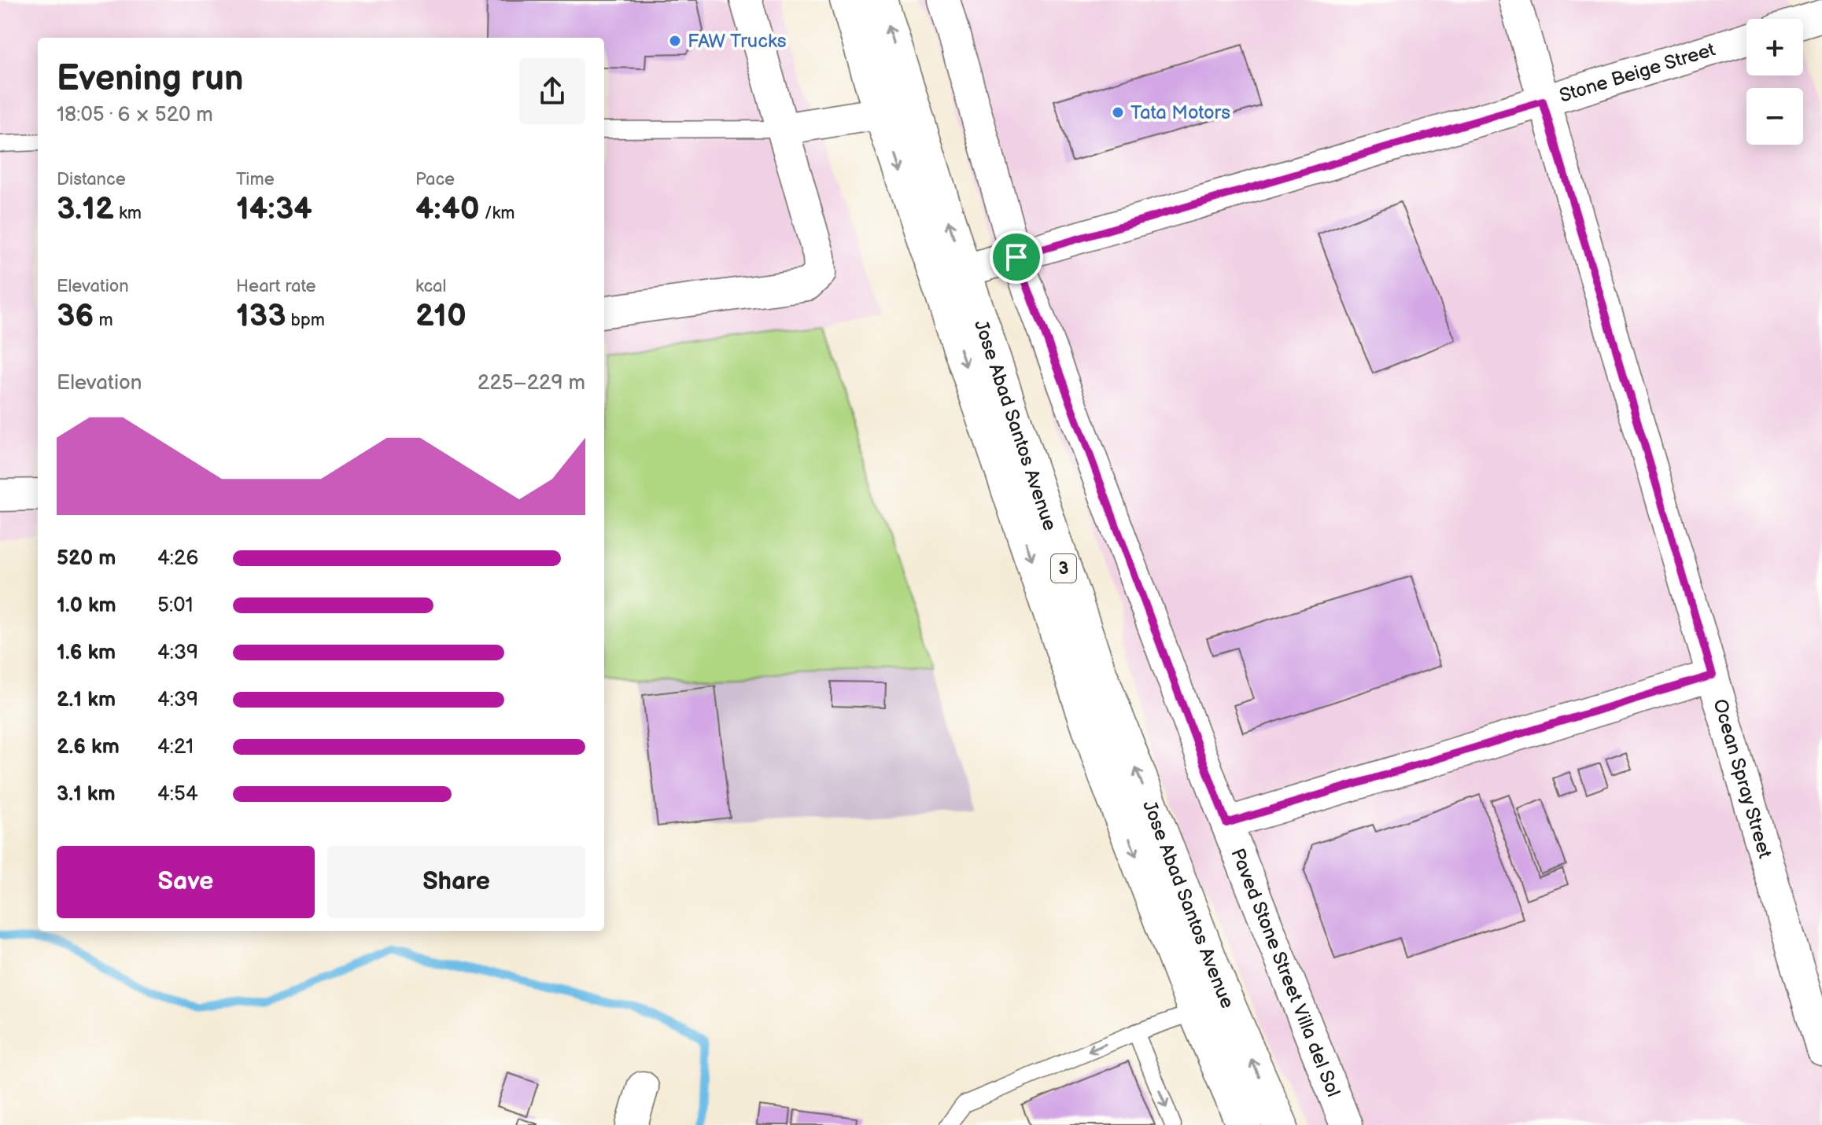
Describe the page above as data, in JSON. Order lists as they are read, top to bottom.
{
  "streets": {
    "highway": ["Jose Abad Santos Avenue", "3"],
    "street": ["Stone Beige Street", "Ocean Spray Street", "Paved Stone Street Villa del Sol"]
  },
  "crossings": [
    ["Stone Beige Street", "Jose Abad Santos Avenue"],
    ["Stone Beige Street", "Ocean Spray Street"],
    ["Stone Beige Street", "Paved Stone Street Villa del Sol"]
  ],
  "places": ["FAW Trucks", "Tata Motors"],
  "page": {
    "map_buttons": ["+", "−"],
    "heading": ["Evening run", "18:05 · 6 × 520 m"],
    "stats": [
      ["Distance", "3.12 km"],
      ["Time", "14:34"],
      ["Pace", "4:40 /km"],
      ["Elevation", "36 m"],
      ["Heart rate", "133 bpm"],
      ["kcal", "210"]
    ],
    "chart": ["Elevation", "225–229 m"],
    "list": [
      {
        "name": "520 m",
        "note": "4:26"
      },
      {
        "name": "1.0 km",
        "note": "5:01"
      },
      {
        "name": "1.6 km",
        "note": "4:39"
      },
      {
        "name": "2.1 km",
        "note": "4:39"
      },
      {
        "name": "2.6 km",
        "note": "4:21"
      },
      {
        "name": "3.1 km",
        "note": "4:54"
      }
    ],
    "buttons": ["Save", "Share"]
  }
}
